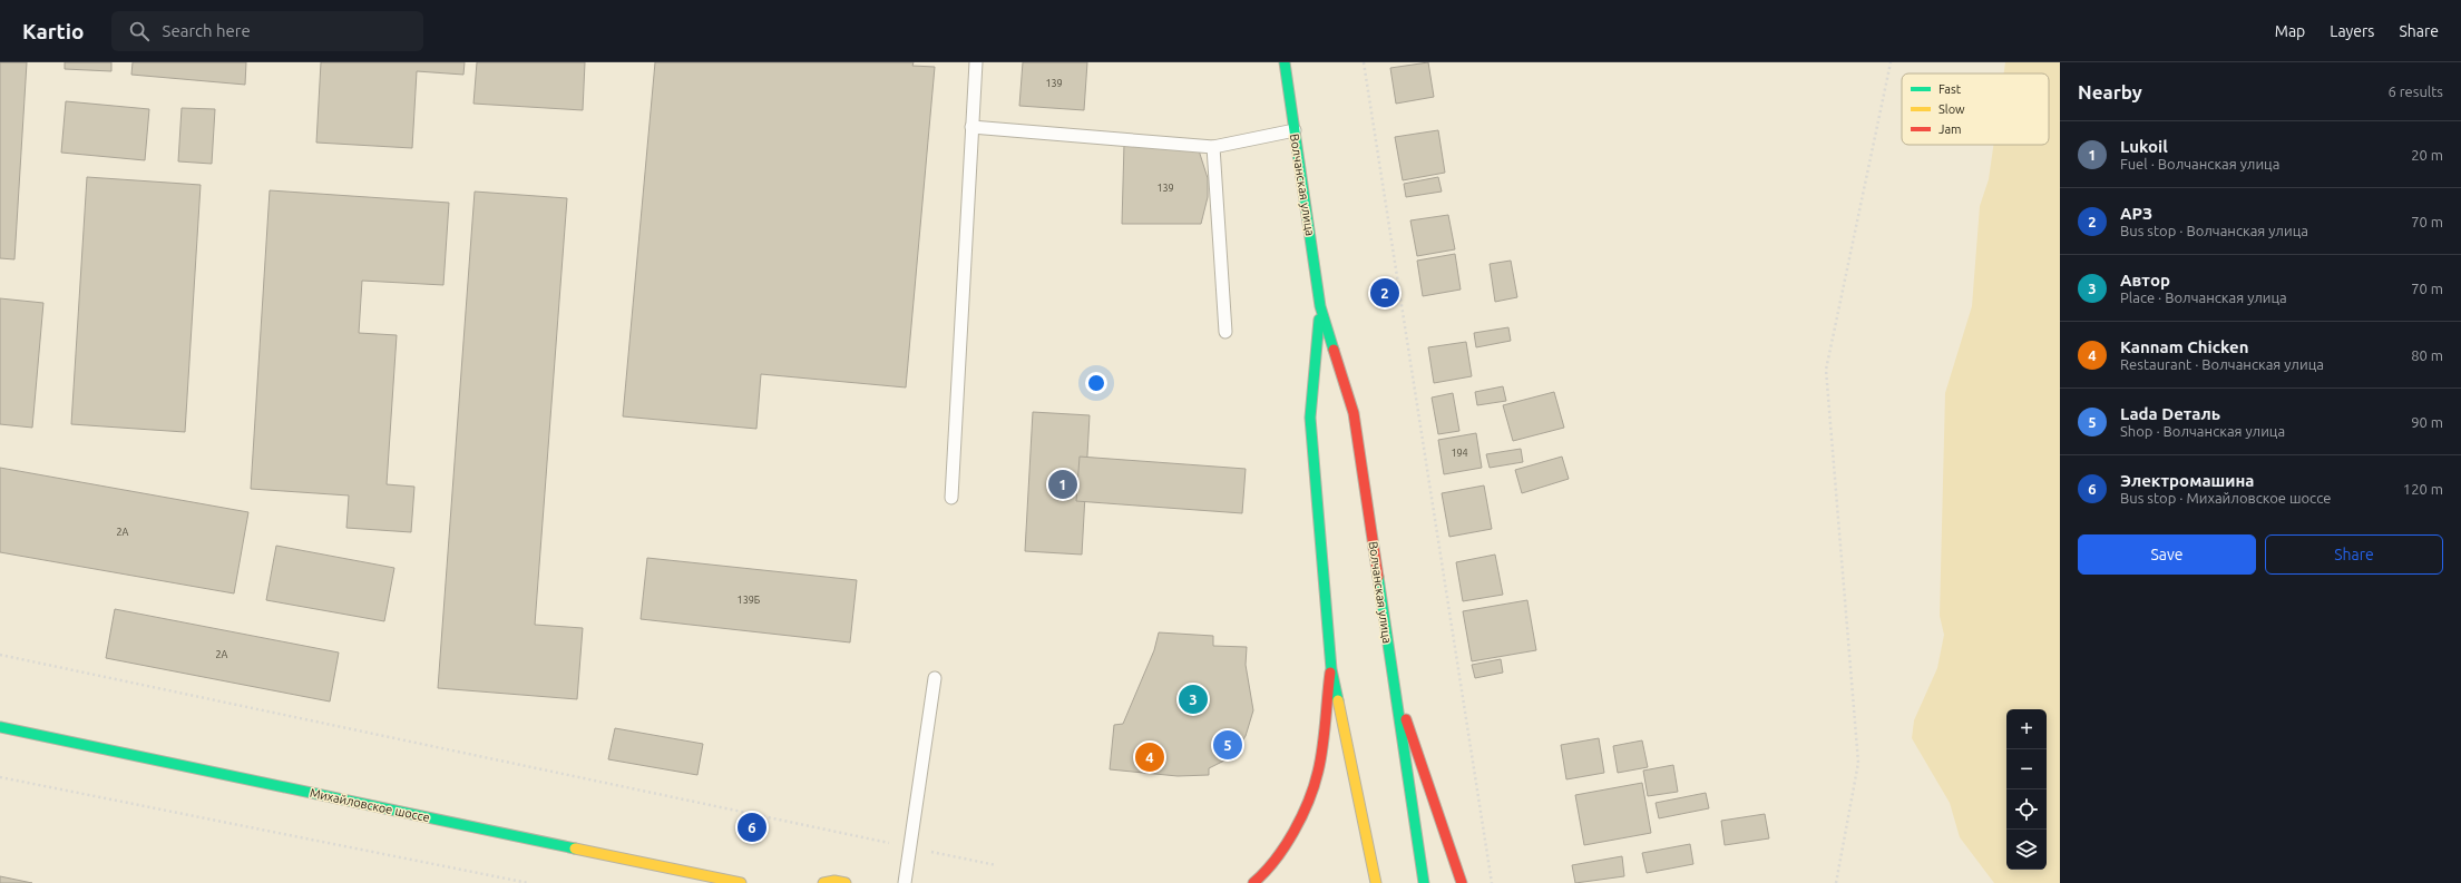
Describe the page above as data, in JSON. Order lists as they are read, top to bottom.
{
  "streets": {
    "main road": ["Волчанская улица", "Михайловское шоссе"]
  },
  "house_numbers": [
    "139",
    "139",
    "194",
    "2А",
    "139Б",
    "2А"
  ],
  "legend": ["Fast", "Slow", "Jam"],
  "page": {
    "header": "Kartio",
    "search": "Search here",
    "nav": ["Map", "Layers", "Share"],
    "heading": ["Nearby", "6 results"],
    "list": [
      {
        "mark": "1",
        "name": "Lukoil",
        "note": "Fuel · Волчанская улица",
        "value": "20 m"
      },
      {
        "mark": "2",
        "name": "АРЗ",
        "note": "Bus stop · Волчанская улица",
        "value": "70 m"
      },
      {
        "mark": "3",
        "name": "Автор",
        "note": "Place · Волчанская улица",
        "value": "70 m"
      },
      {
        "mark": "4",
        "name": "Kannam Chicken",
        "note": "Restaurant · Волчанская улица",
        "value": "80 m"
      },
      {
        "mark": "5",
        "name": "Lada Dеталь",
        "note": "Shop · Волчанская улица",
        "value": "90 m"
      },
      {
        "mark": "6",
        "name": "Электромашина",
        "note": "Bus stop · Михайловское шоссе",
        "value": "120 m"
      }
    ],
    "pins": [
      "2",
      "1",
      "3",
      "5",
      "4",
      "6"
    ],
    "buttons": ["Save", "Share"],
    "map_buttons": ["+", "−"]
  }
}
